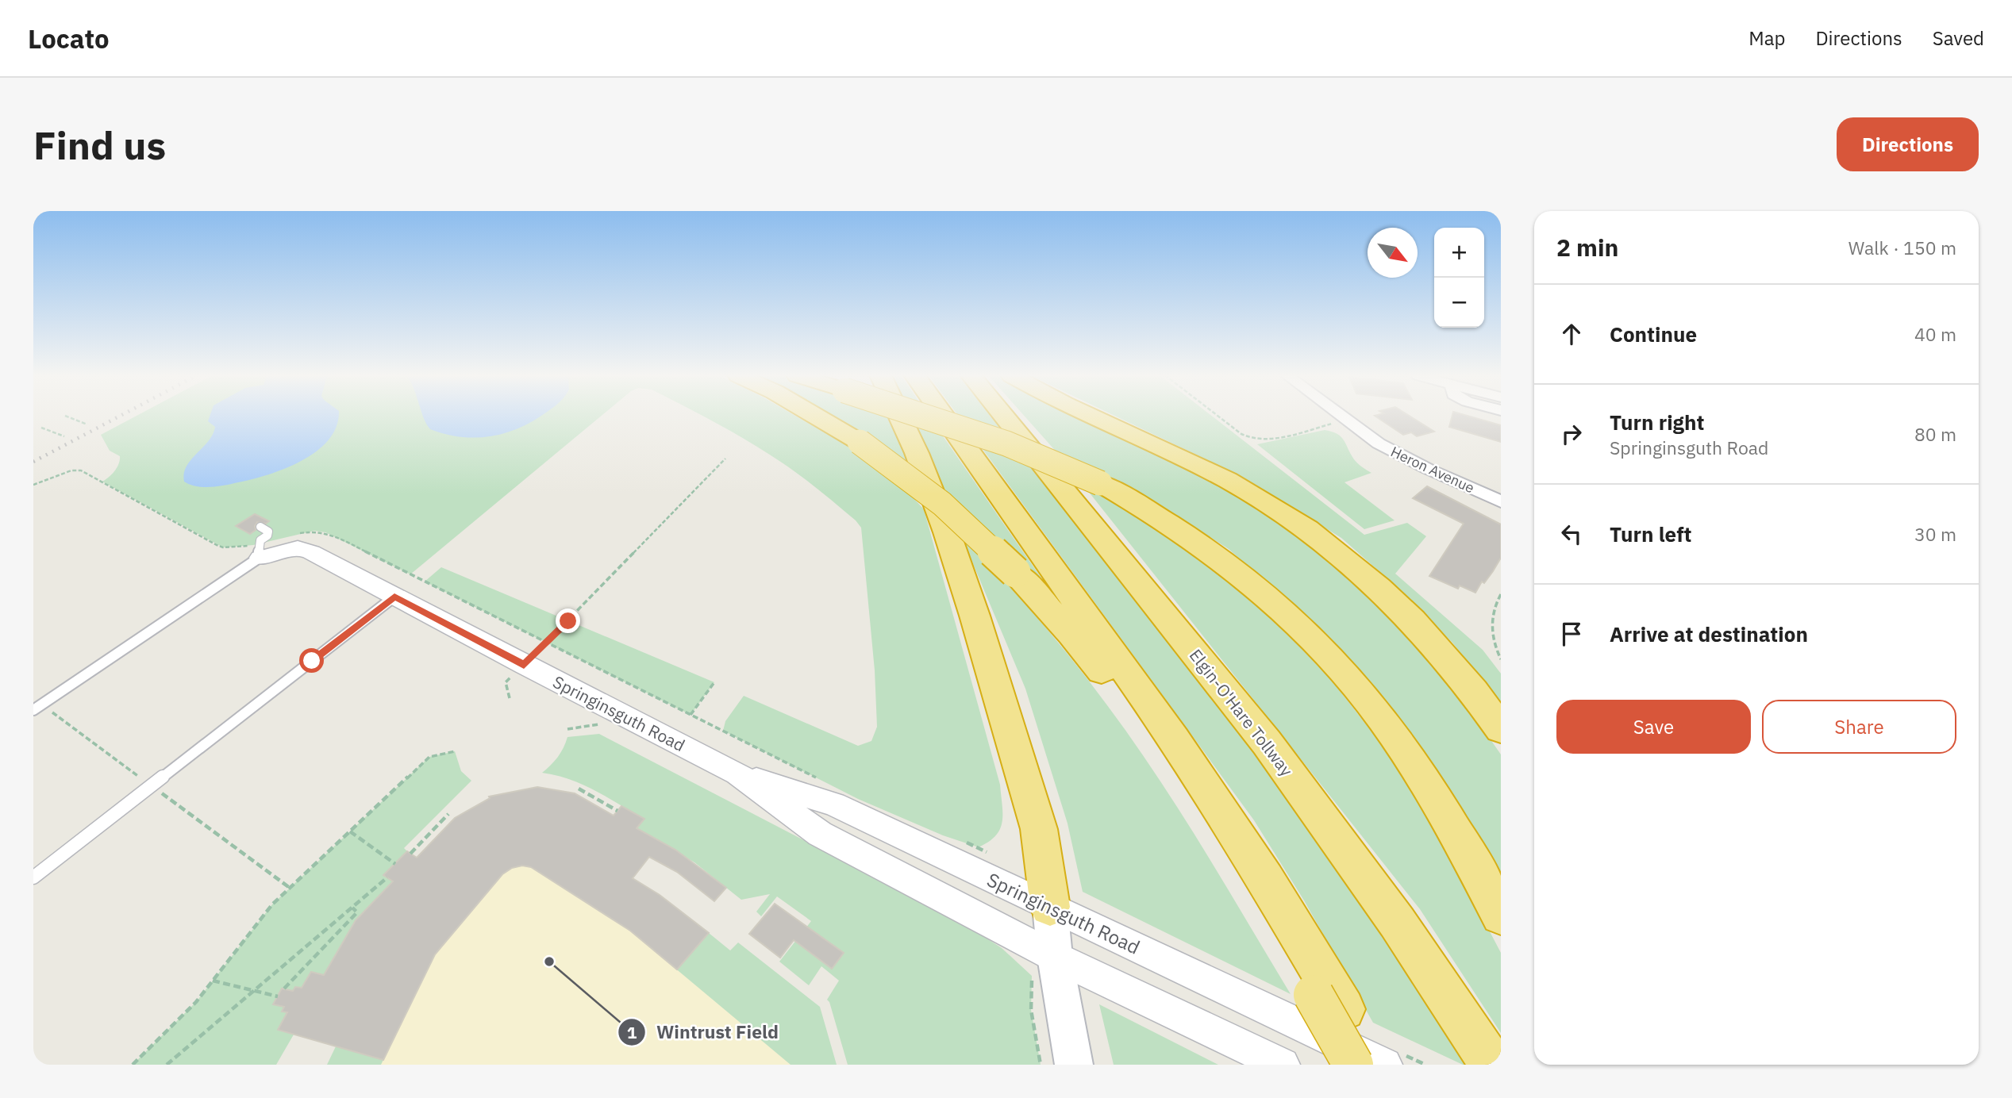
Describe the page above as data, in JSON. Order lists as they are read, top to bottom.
{
  "streets": {
    "highway": ["Elgin-O'Hare Tollway"],
    "street": ["Heron Avenue", "Springinsguth Road"]
  },
  "places": ["Wintrust Field"],
  "north": "bottom right",
  "page": {
    "header": "Locato",
    "nav": ["Map", "Directions", "Saved"],
    "buttons": [
      "Directions",
      ["Save", "Share"]
    ],
    "title": "Find us",
    "heading": ["2 min", "Walk · 150 m"],
    "map_buttons": ["+", "−"],
    "list": [
      ["Continue", "40 m"],
      ["Turn right", "Springinsguth Road", "80 m"],
      ["Turn left", "30 m"],
      "Arrive at destination"
    ]
  }
}
